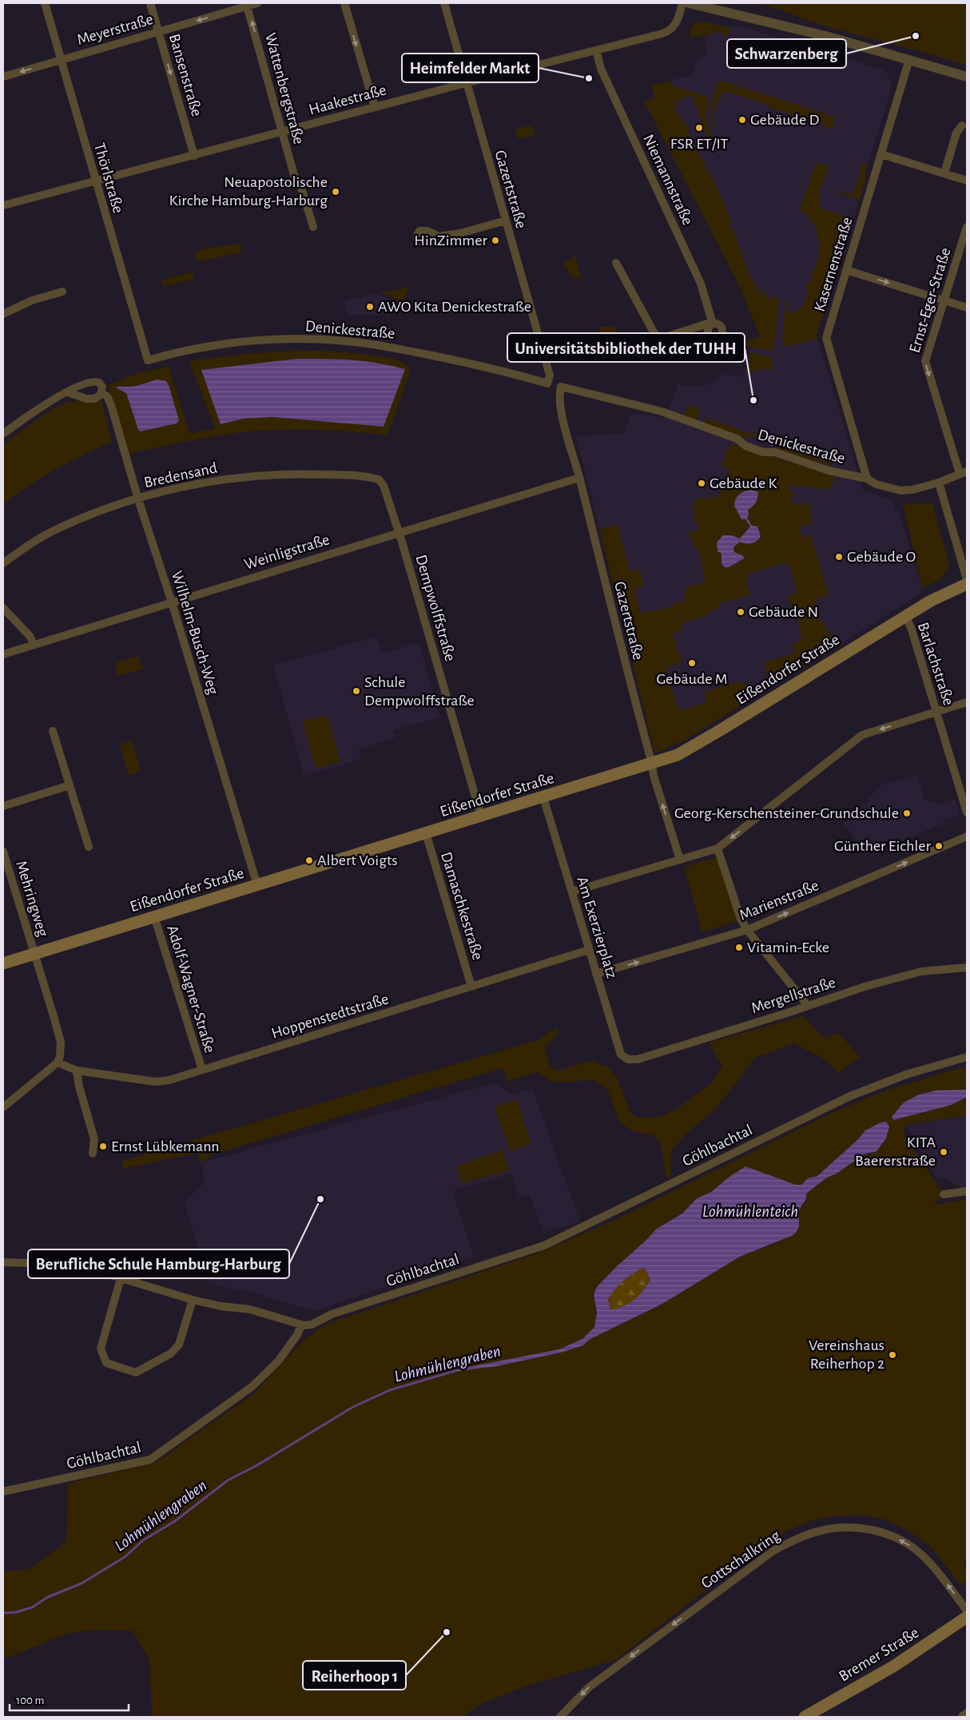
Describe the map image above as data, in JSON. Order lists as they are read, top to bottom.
{
  "streets": {
    "main road": ["Eißendorfer Straße", "Bremer Straße"],
    "street": [
      "Meyerstraße",
      "Bansenstraße",
      "Wattenbergstraße",
      "Haakestraße",
      "Thörlstraße",
      "Niemannstraße",
      "Gazertstraße",
      "Kasernenstraße",
      "Ernst-Eger-Straße",
      "Denickestraße",
      "Bredensand",
      "Weinligstraße",
      "Dempwolffstraße",
      "Wilhelm-Busch-Weg",
      "Barlachstraße",
      "Mehringweg",
      "Marienstraße",
      "Damaschkestraße",
      "Am Exerzierplatz",
      "Adolf-Wagner-Straße",
      "Mergellstraße",
      "Hoppenstedtstraße",
      "Göhlbachtal",
      "Gottschalkring"
    ]
  },
  "crossings": [
    ["Meyerstraße", "Bansenstraße"],
    ["Meyerstraße", "Wattenbergstraße"],
    ["Meyerstraße", "Thörlstraße"],
    ["Bansenstraße", "Haakestraße"],
    ["Wattenbergstraße", "Haakestraße"],
    ["Haakestraße", "Thörlstraße"],
    ["Haakestraße", "Niemannstraße"],
    ["Haakestraße", "Gazertstraße"],
    ["Thörlstraße", "Denickestraße"],
    ["Gazertstraße", "Denickestraße"],
    ["Gazertstraße", "Weinligstraße"],
    ["Gazertstraße", "Eißendorfer Straße"],
    ["Kasernenstraße", "Denickestraße"],
    ["Ernst-Eger-Straße", "Denickestraße"],
    ["Bredensand", "Dempwolffstraße"],
    ["Bredensand", "Wilhelm-Busch-Weg"],
    ["Weinligstraße", "Dempwolffstraße"],
    ["Weinligstraße", "Wilhelm-Busch-Weg"],
    ["Dempwolffstraße", "Eißendorfer Straße"],
    ["Wilhelm-Busch-Weg", "Eißendorfer Straße"],
    ["Barlachstraße", "Eißendorfer Straße"],
    ["Eißendorfer Straße", "Mehringweg"],
    ["Eißendorfer Straße", "Damaschkestraße"],
    ["Eißendorfer Straße", "Am Exerzierplatz"],
    ["Eißendorfer Straße", "Adolf-Wagner-Straße"],
    ["Mehringweg", "Hoppenstedtstraße"],
    ["Marienstraße", "Am Exerzierplatz"],
    ["Damaschkestraße", "Hoppenstedtstraße"],
    ["Am Exerzierplatz", "Mergellstraße"],
    ["Am Exerzierplatz", "Hoppenstedtstraße"],
    ["Adolf-Wagner-Straße", "Hoppenstedtstraße"]
  ],
  "one_way": [
    "Meyerstraße",
    "Bansenstraße",
    "Wattenbergstraße",
    "Ernst-Eger-Straße",
    "Marienstraße",
    "Gottschalkring"
  ],
  "water": ["Lohmühlenteich", "Lohmühlengraben"],
  "places": [
    "Schwarzenberg",
    "Heimfelder Markt",
    "Gebäude D",
    "FSR ET/IT",
    "Neuapostolische Kirche Hamburg-Harburg",
    "HinZimmer",
    "AWO Kita Denickestraße",
    "Universitätsbibliothek der TUHH",
    "Gebäude K",
    "Gebäude O",
    "Gebäude N",
    "Gebäude M",
    "Schule Dempwolffstraße",
    "Georg-Kerschensteiner-Grundschule",
    "Günther Eichler",
    "Albert Voigts",
    "Vitamin-Ecke",
    "Ernst Lübkemann",
    "KITA Baererstraße",
    "Berufliche Schule Hamburg-Harburg",
    "Vereinshaus Reiherhop 2",
    "Reiherhoop 1"
  ],
  "scale_bar": "100 m"
}
